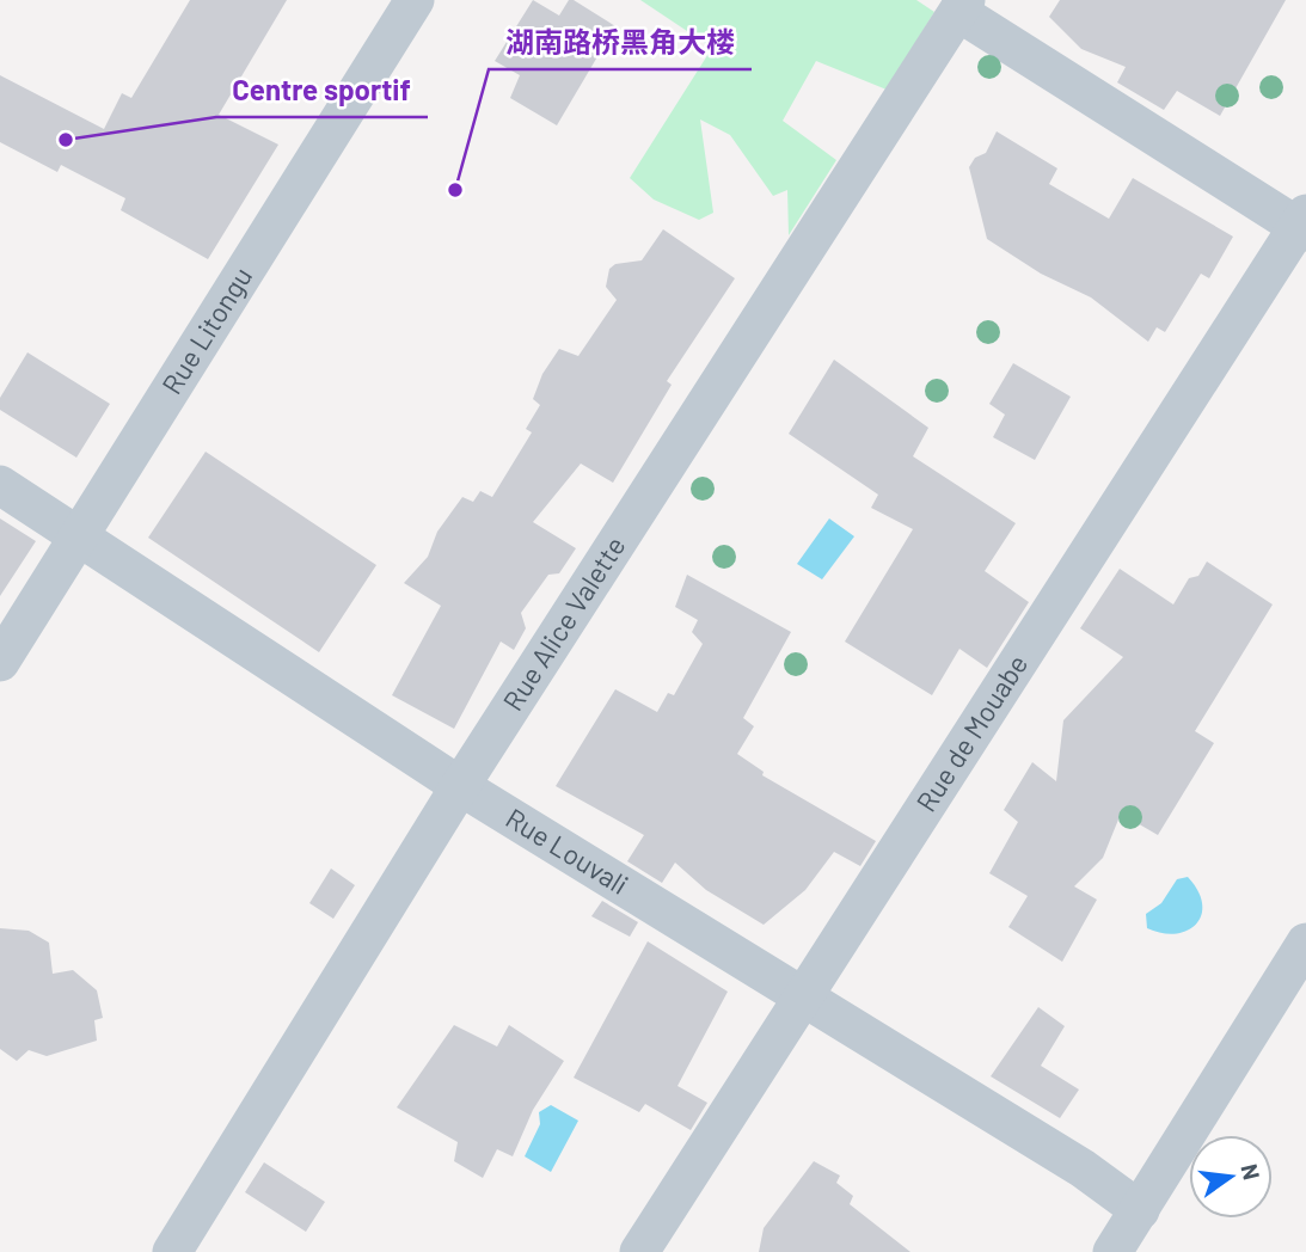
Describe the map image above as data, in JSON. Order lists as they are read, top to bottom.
{
  "streets": {
    "street": [
      "Rue Litongu",
      "Rue Alice Valette",
      "Rue de Mouabe",
      "Rue Louvali"
    ]
  },
  "crossings": [
    ["Rue Litongu", "Rue Louvali"],
    ["Rue Alice Valette", "Rue Louvali"],
    ["Rue de Mouabe", "Rue Louvali"]
  ],
  "places": ["Centre sportif", "湖南路桥黑角大楼"],
  "north": "right"
}
